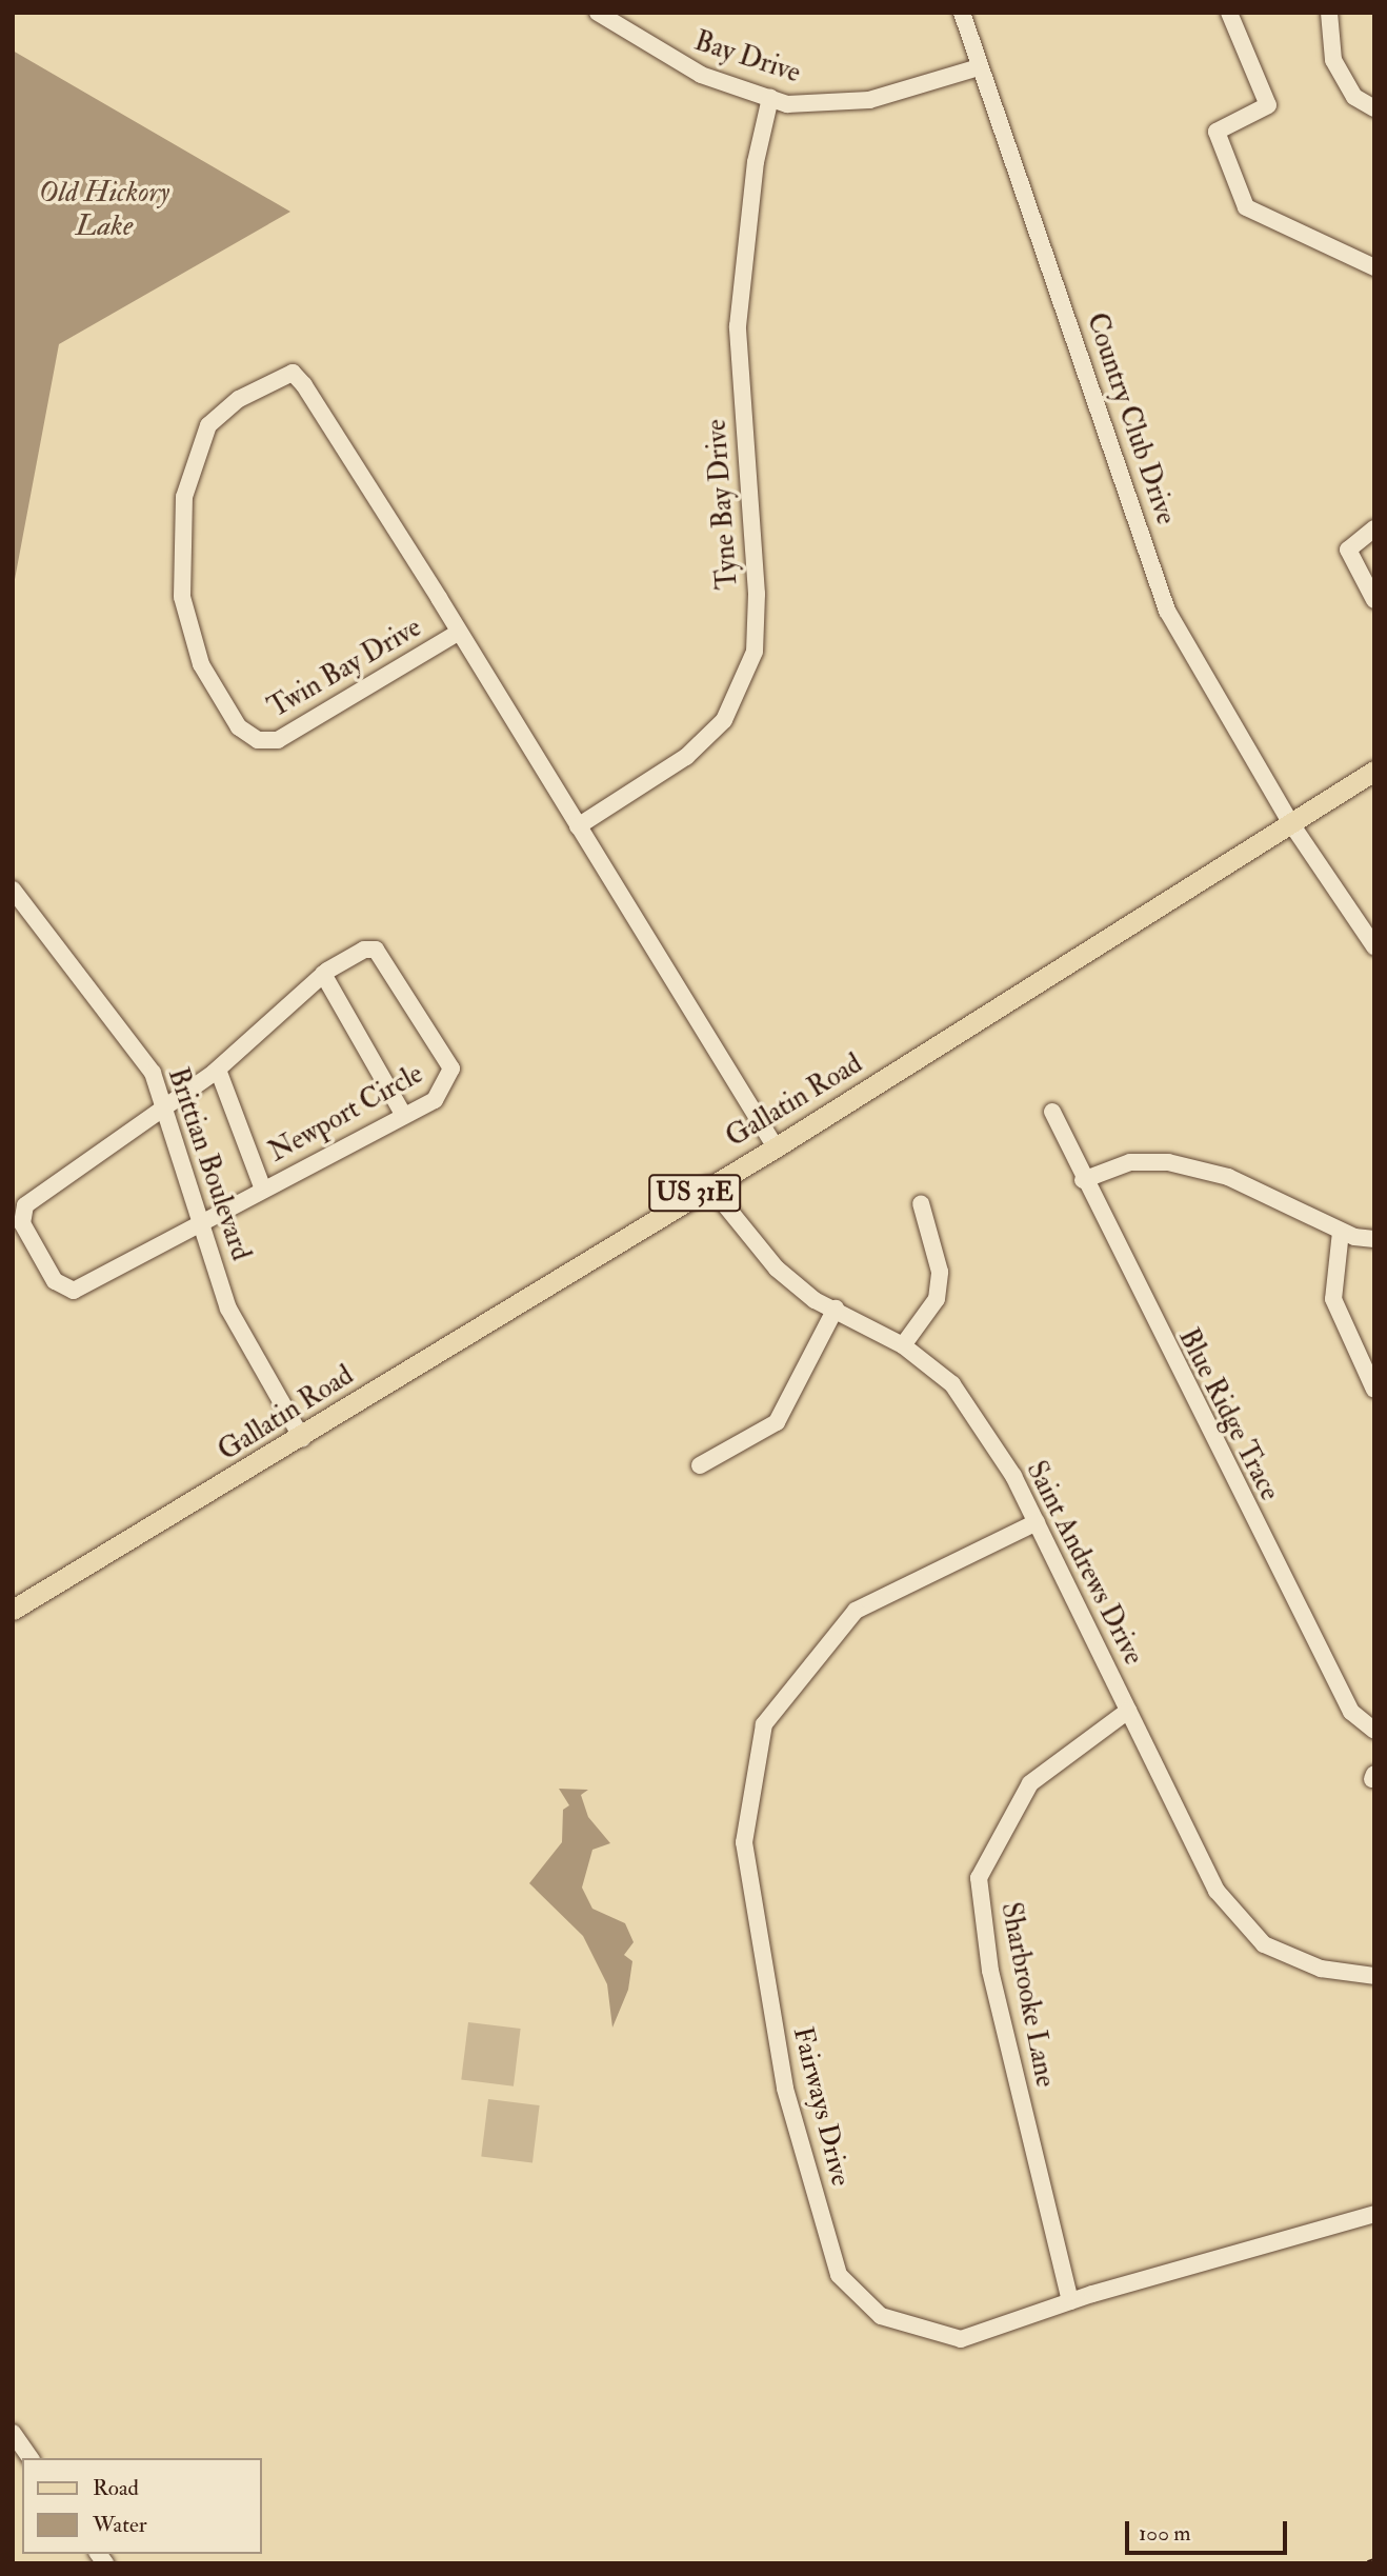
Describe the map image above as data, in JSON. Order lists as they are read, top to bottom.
{
  "streets": {
    "main road": ["Gallatin Road", "US 31E"],
    "street": [
      "Bay Drive",
      "Country Club Drive",
      "Tyne Bay Drive",
      "Twin Bay Drive",
      "Newport Circle",
      "Brittian Boulevard",
      "Blue Ridge Trace",
      "Saint Andrews Drive",
      "Sharbrooke Lane",
      "Fairways Drive"
    ]
  },
  "crossings": [
    ["Bay Drive", "Country Club Drive"],
    ["Bay Drive", "Tyne Bay Drive"],
    ["Country Club Drive", "Gallatin Road"],
    ["Gallatin Road", "Brittian Boulevard"],
    ["Gallatin Road", "Saint Andrews Drive"],
    ["Newport Circle", "Brittian Boulevard"],
    ["Saint Andrews Drive", "Sharbrooke Lane"],
    ["Saint Andrews Drive", "Fairways Drive"],
    ["Sharbrooke Lane", "Fairways Drive"]
  ],
  "water": ["Old Hickory Lake"],
  "legend": ["Road", "Water"],
  "scale_bar": "100 m"
}
